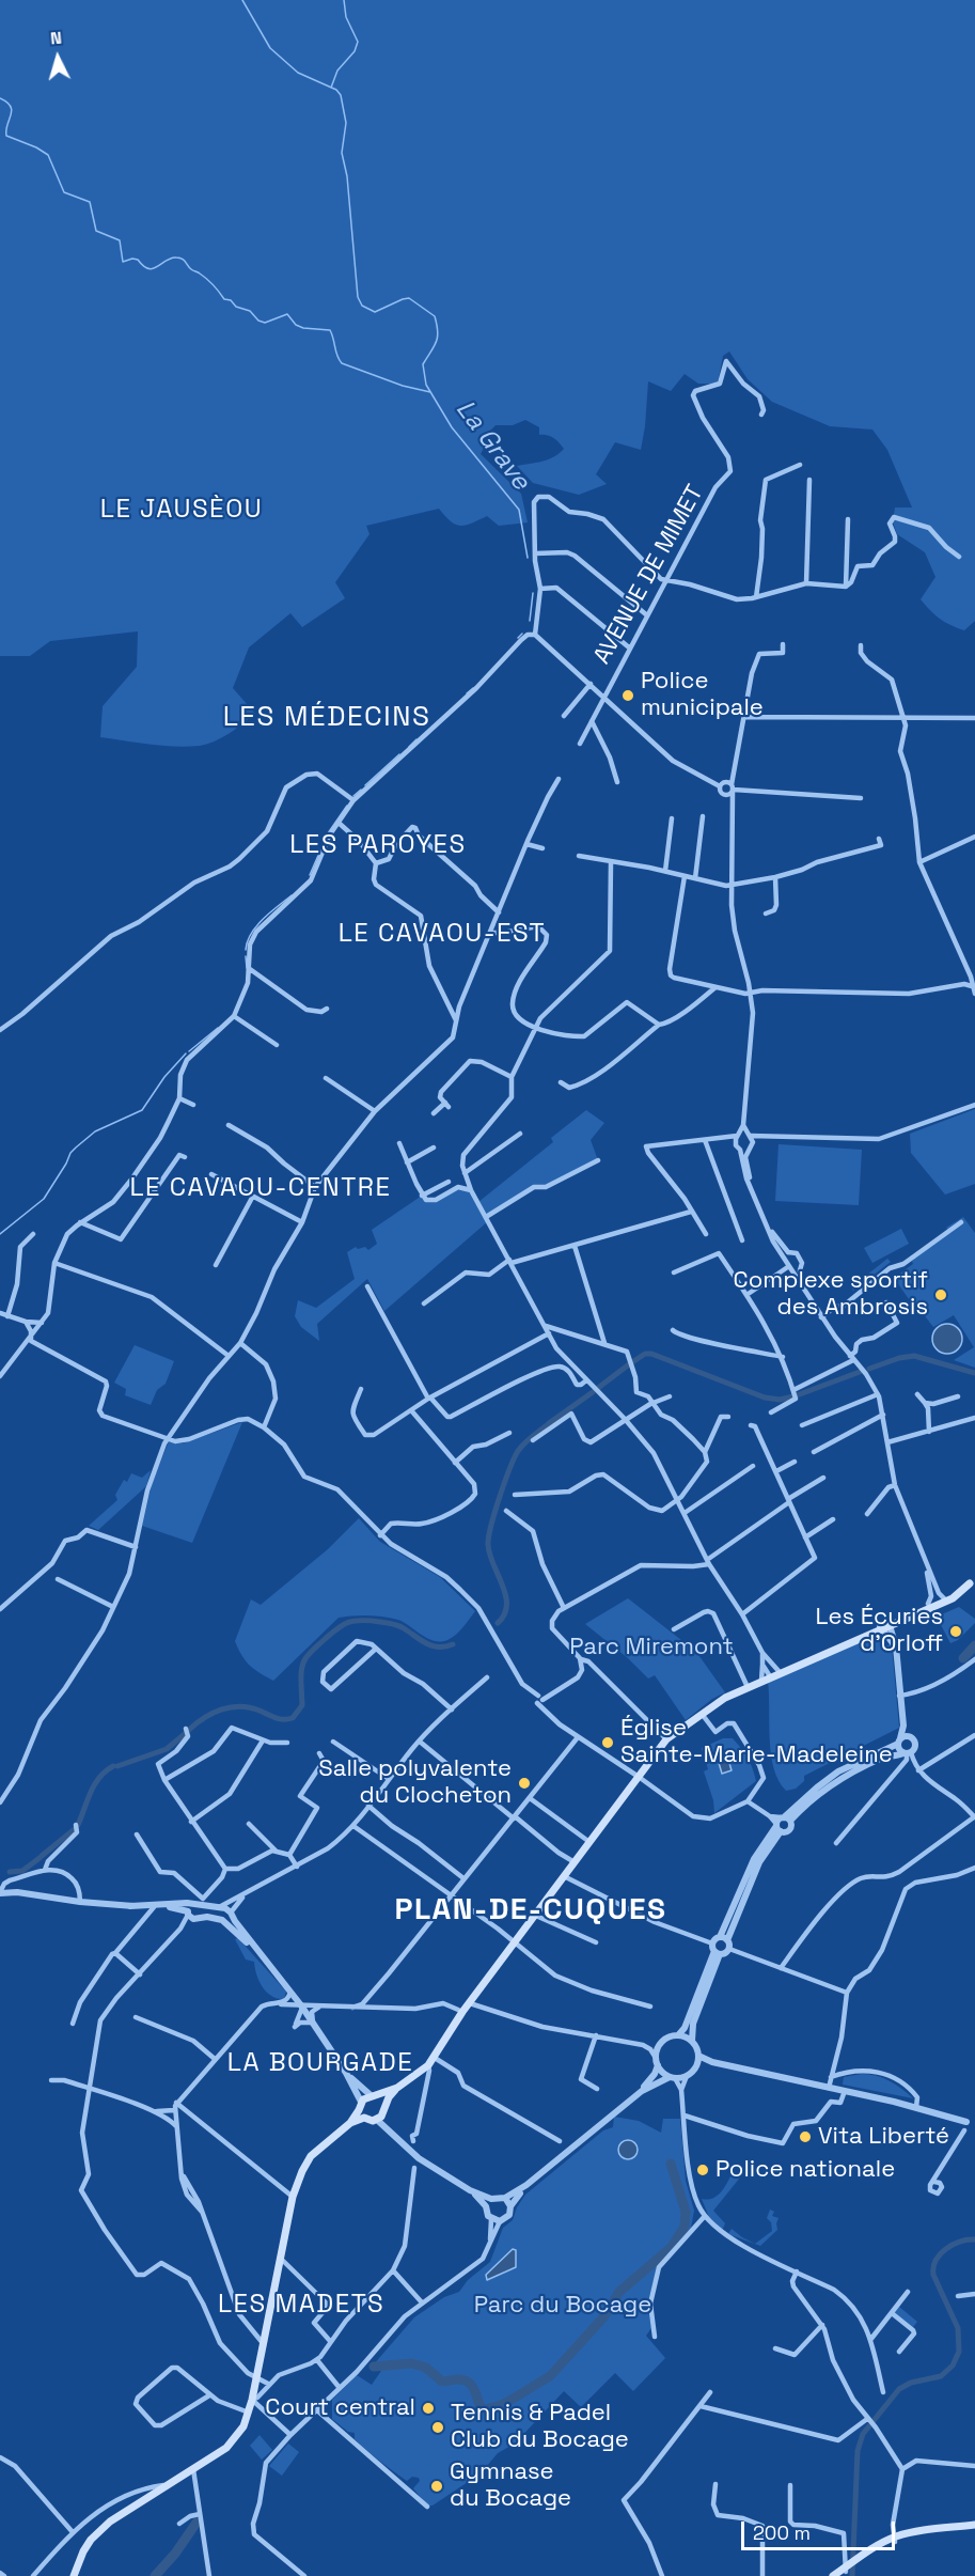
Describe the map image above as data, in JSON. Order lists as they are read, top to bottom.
{
  "streets": {
    "street": ["AVENUE DE MIMET"]
  },
  "districts": [
    "LE JAUSÈOU",
    "LES MÉDECINS",
    "LES PAROYES",
    "LE CAVAOU-EST",
    "LE CAVAOU-CENTRE",
    "PLAN-DE-CUQUES",
    "LA BOURGADE",
    "LES MADETS"
  ],
  "water": ["La Grave"],
  "parks": ["Parc Miremont", "Parc du Bocage"],
  "places": [
    "Police municipale",
    "Complexe sportif des Ambrosis",
    "Les Écuries d'Orloff",
    "Église Sainte-Marie-Madeleine",
    "Salle polyvalente du Clocheton",
    "Vita Liberté",
    "Police nationale",
    "Court central",
    "Tennis & Padel Club du Bocage",
    "Gymnase du Bocage"
  ],
  "scale_bar": "200 m",
  "north": "top"
}
